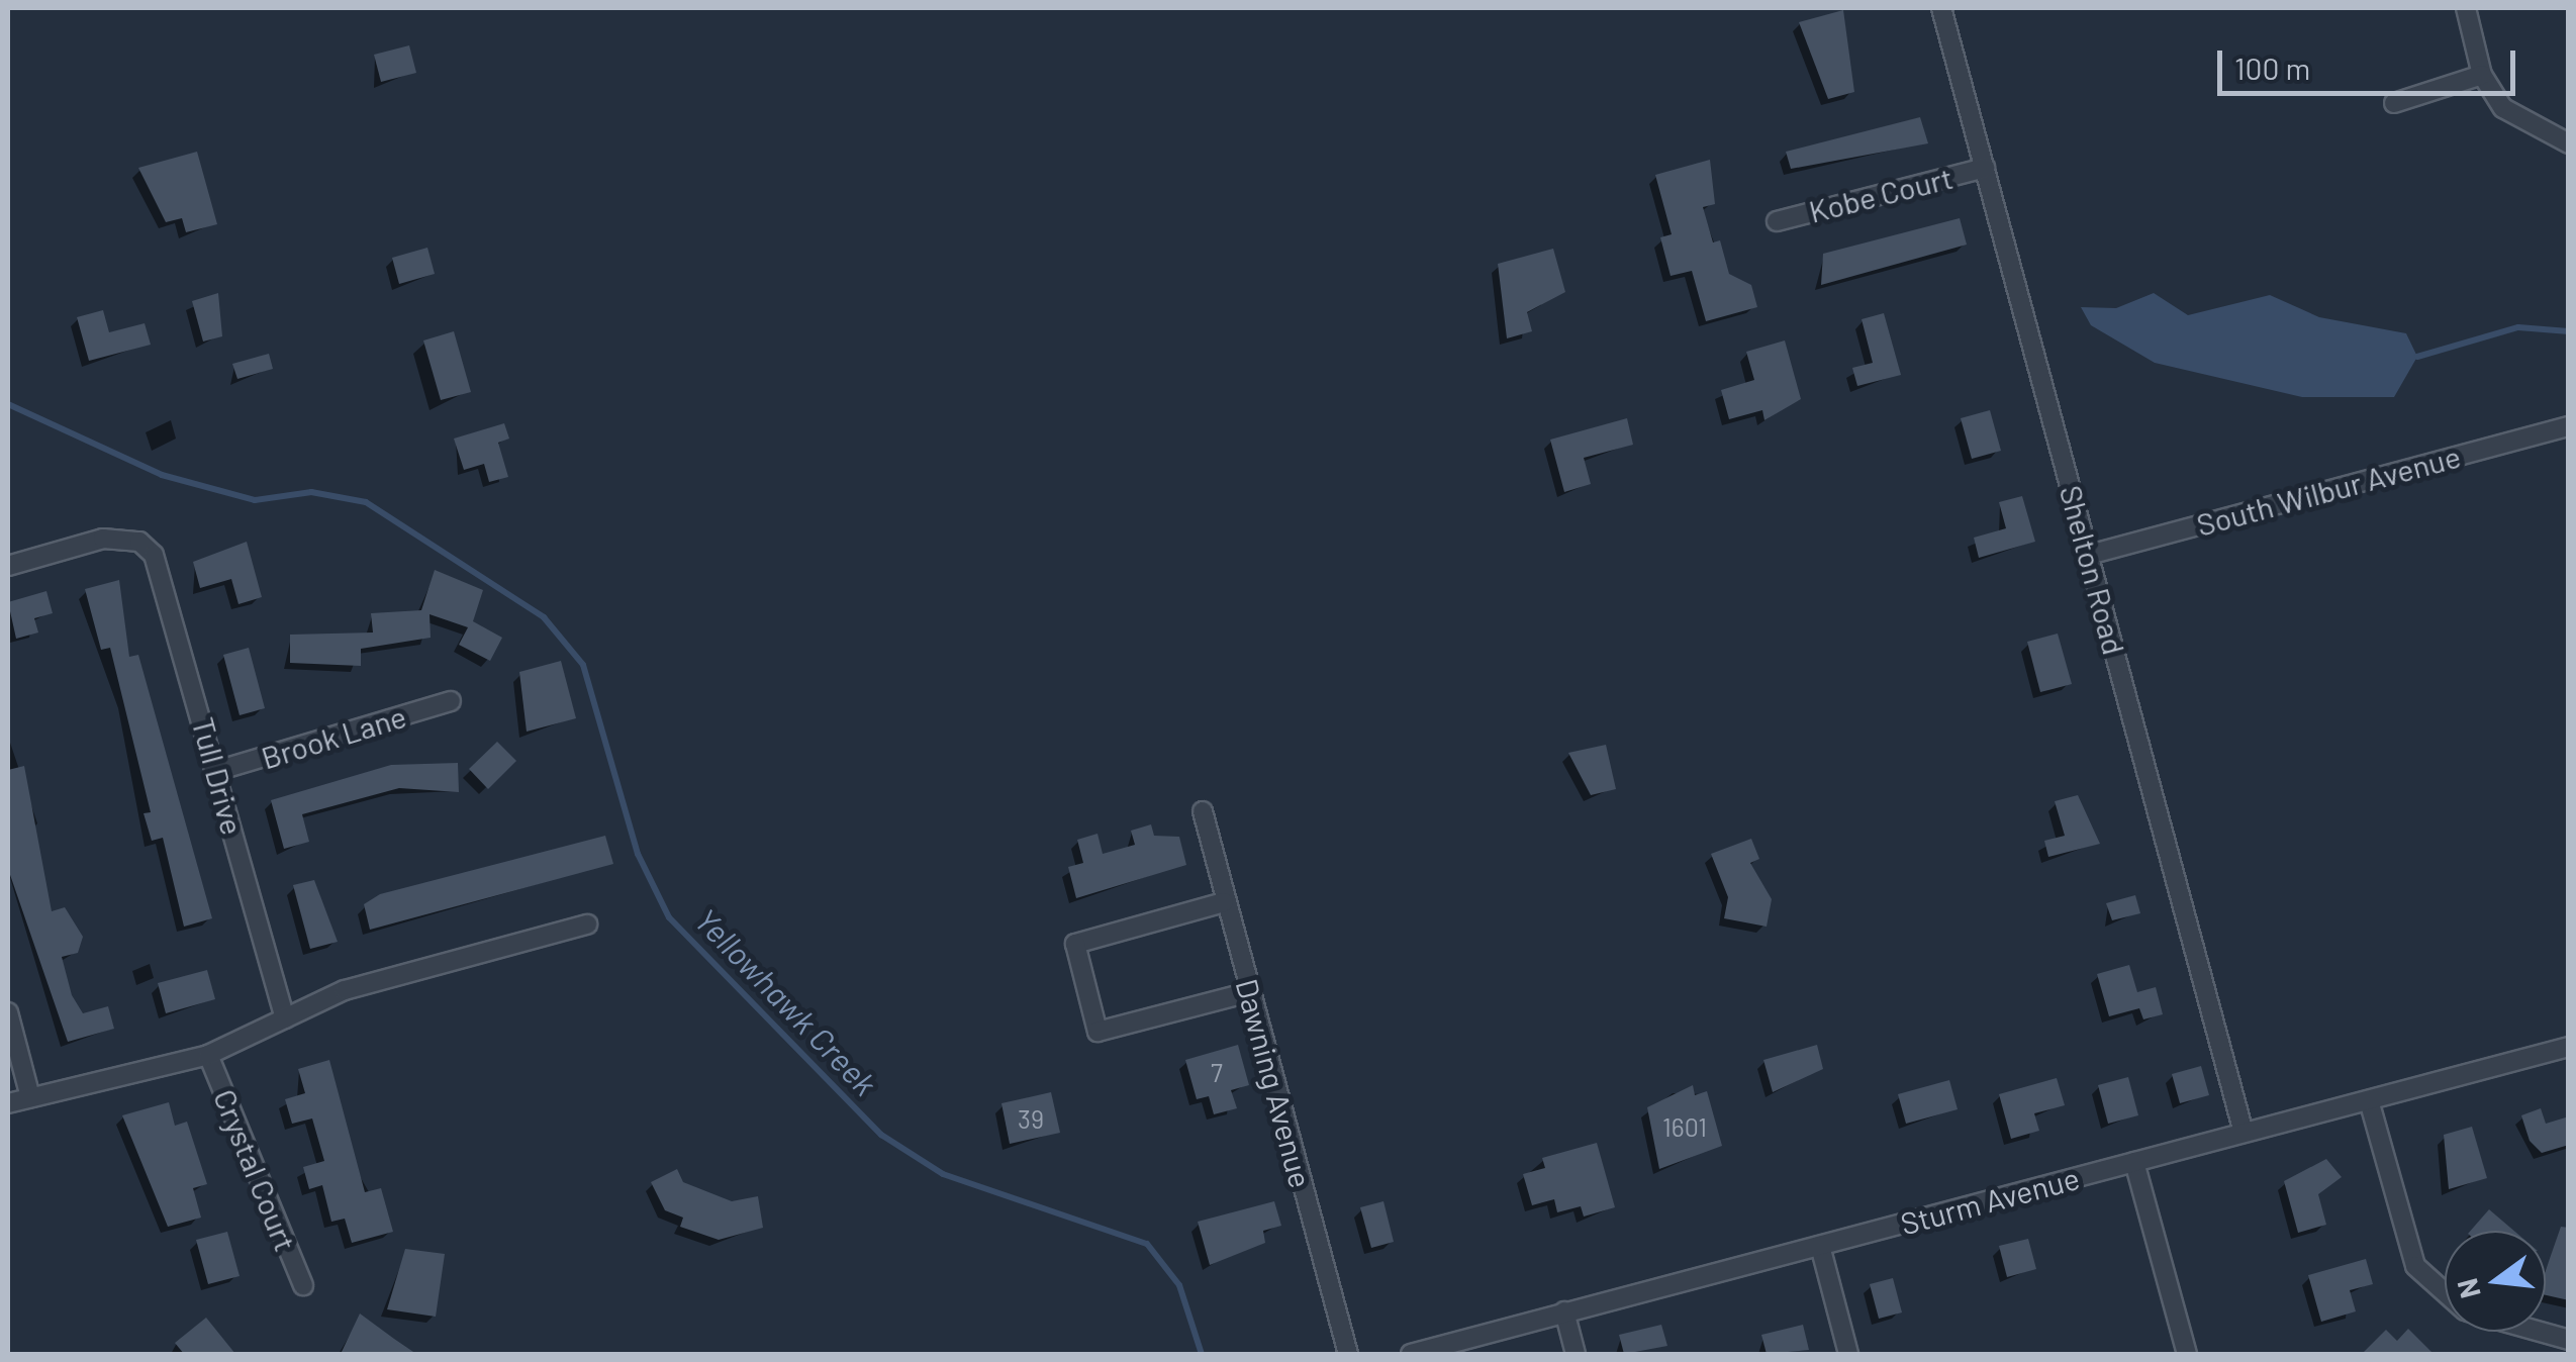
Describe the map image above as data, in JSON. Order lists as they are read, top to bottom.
{
  "streets": {
    "street": [
      "Kobe Court",
      "South Wilbur Avenue",
      "Shelton Road",
      "Brook Lane",
      "Tull Drive",
      "Dawning Avenue",
      "Crystal Court",
      "Sturm Avenue"
    ]
  },
  "crossings": [
    ["Kobe Court", "Shelton Road"],
    ["South Wilbur Avenue", "Shelton Road"],
    ["Shelton Road", "Sturm Avenue"],
    ["Brook Lane", "Tull Drive"]
  ],
  "water": ["Yellowhawk Creek"],
  "house_numbers": ["7", "39", "1601"],
  "scale_bar": "100 m",
  "north": "left"
}
